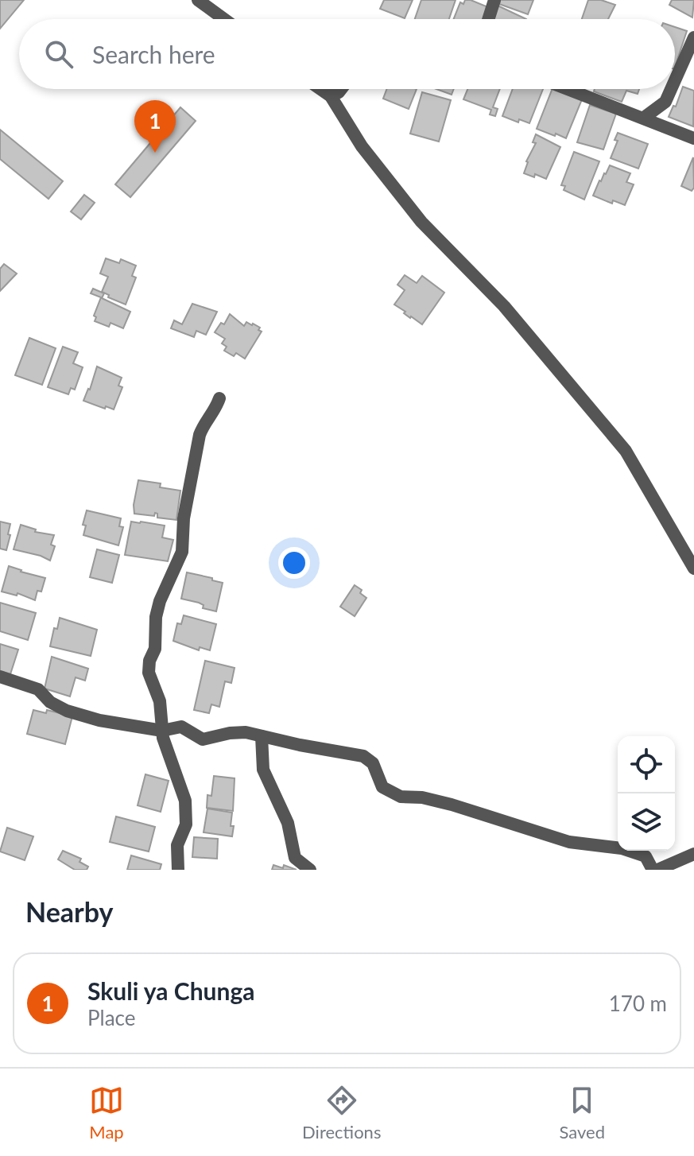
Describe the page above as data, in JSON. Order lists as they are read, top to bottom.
{
  "page": {
    "search": "Search here",
    "pins": "1",
    "heading": "Nearby",
    "list": [
      {
        "mark": "1",
        "name": "Skuli ya Chunga",
        "note": "Place",
        "value": "170 m"
      }
    ],
    "nav": ["Map", "Directions", "Saved"]
  }
}
